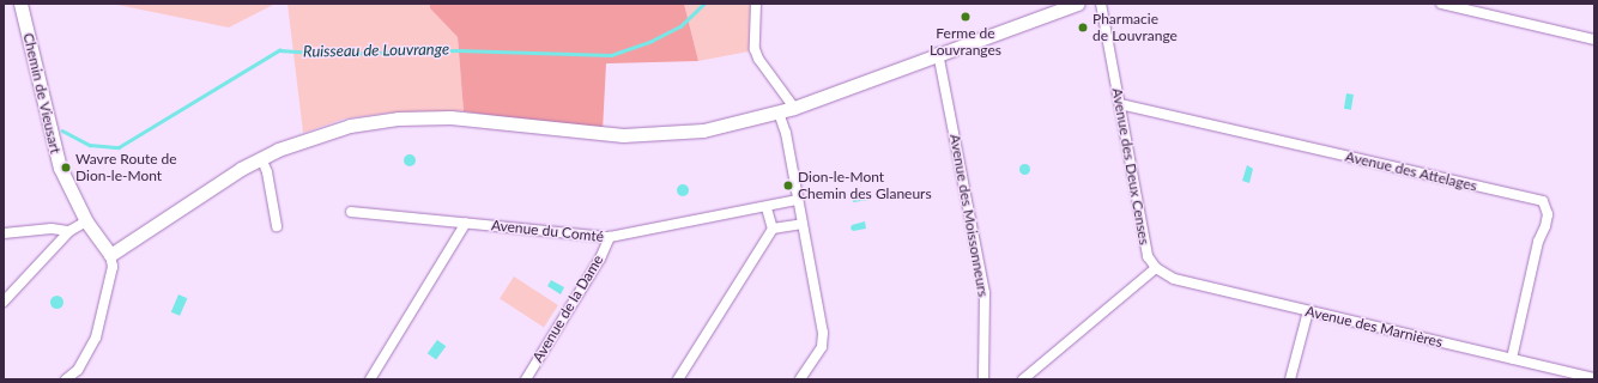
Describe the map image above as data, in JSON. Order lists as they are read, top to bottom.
{
  "streets": {
    "street": [
      "Chemin de Vieusart",
      "Avenue des Deux Censes",
      "Avenue des Attelages",
      "Avenue des Moissonneurs",
      "Avenue du Comté",
      "Avenue de la Dame",
      "Avenue des Marnières"
    ]
  },
  "crossings": [
    ["Avenue des Deux Censes", "Avenue des Attelages"],
    ["Avenue des Deux Censes", "Avenue des Marnières"],
    ["Avenue des Attelages", "Avenue des Marnières"],
    ["Avenue du Comté", "Avenue de la Dame"]
  ],
  "water": ["Ruisseau de Louvrange"],
  "places": [
    "Ferme de Louvranges",
    "Pharmacie de Louvrange",
    "Wavre Route de Dion-le-Mont",
    "Dion-le-Mont Chemin des Glaneurs"
  ]
}
